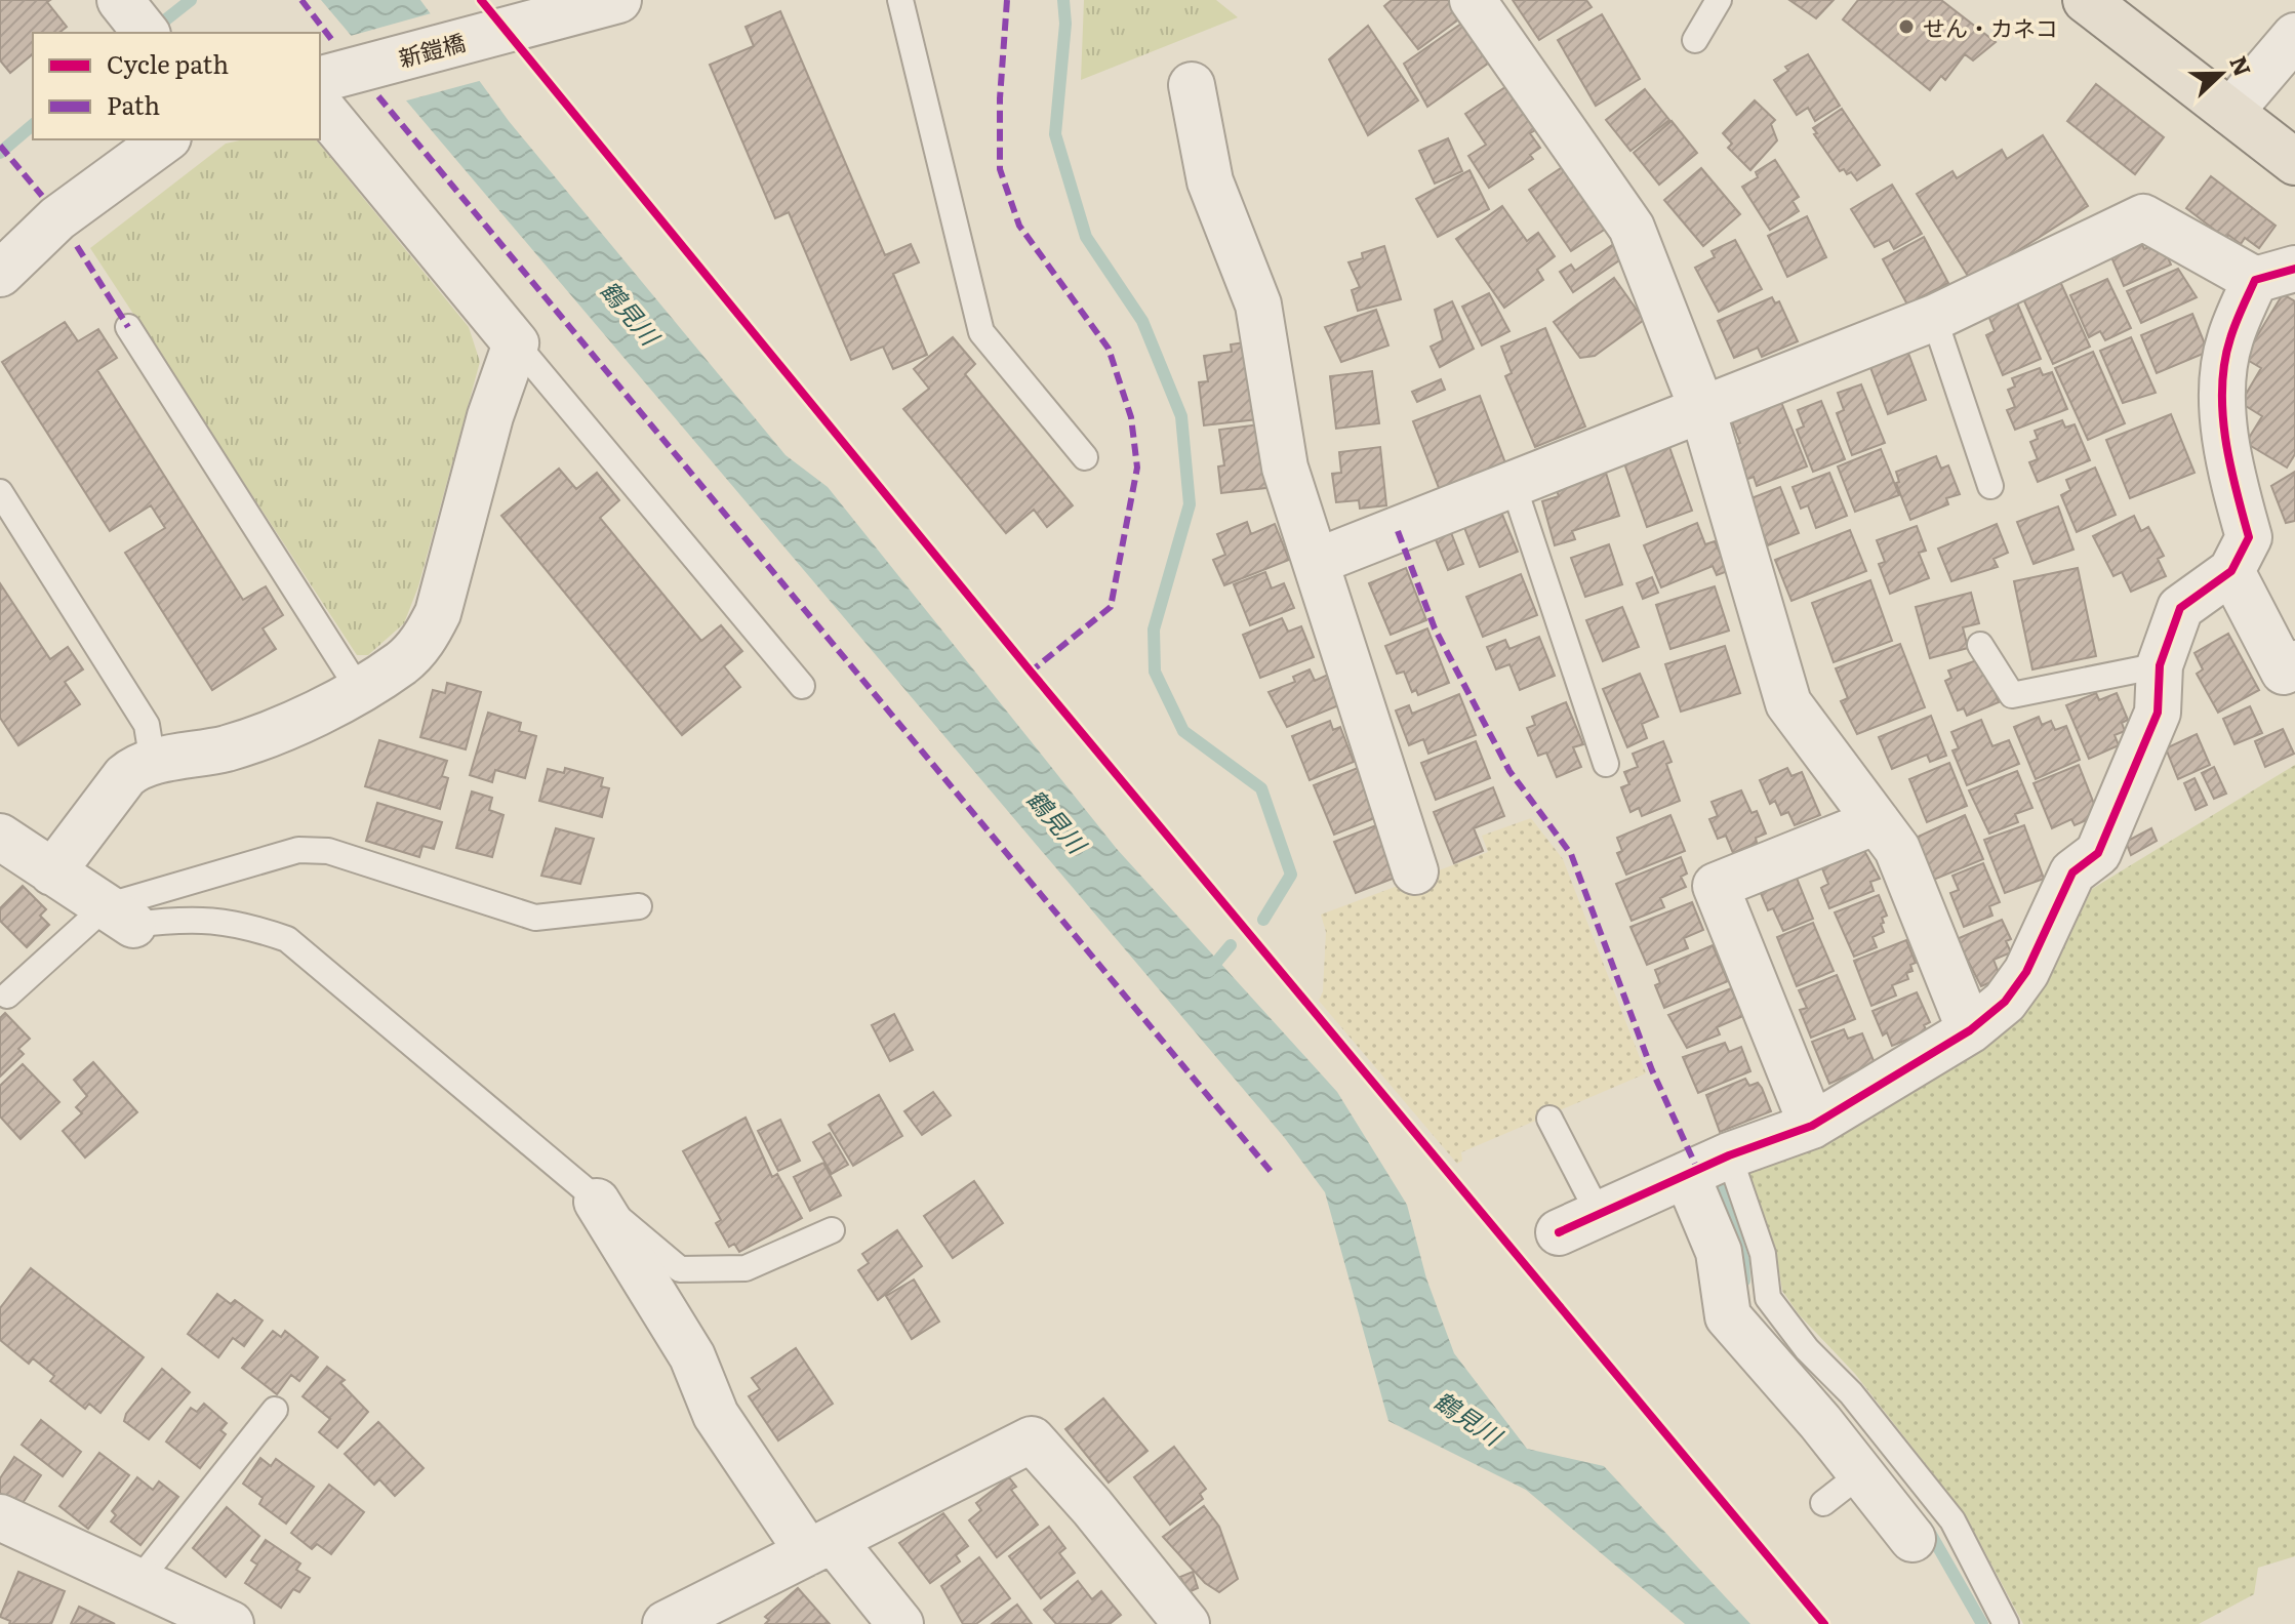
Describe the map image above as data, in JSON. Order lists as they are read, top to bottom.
{
  "streets": {
    "street": ["新鎧橋"]
  },
  "water": ["鶴見川"],
  "places": ["せん・カネコ"],
  "legend": ["Cycle path", "Path"],
  "north": "right"
}
